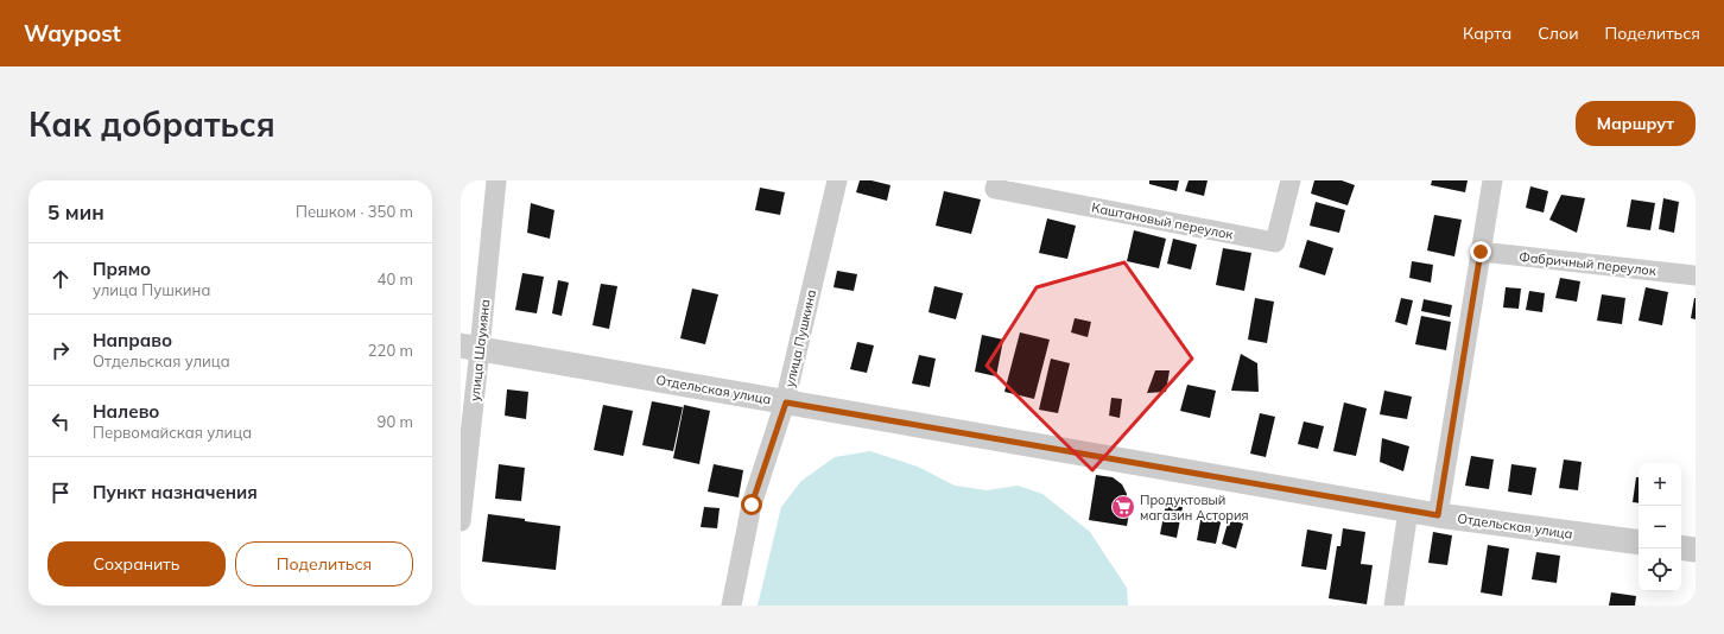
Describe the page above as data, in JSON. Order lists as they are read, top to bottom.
{
  "streets": {
    "street": [
      "Каштановый переулок",
      "Фабричный переулок",
      "улица Пушкина",
      "улица Шаумяна",
      "Отдельская улица"
    ]
  },
  "crossings": [
    ["улица Пушкина", "Отдельская улица"],
    ["улица Шаумяна", "Отдельская улица"]
  ],
  "places": {
    "supermarket": ["Продуктовый магазин Астория"]
  },
  "page": {
    "header": "Waypost",
    "nav": ["Карта", "Слои", "Поделиться"],
    "buttons": [
      "Маршрут",
      ["Сохранить", "Поделиться"]
    ],
    "title": "Как добраться",
    "heading": ["5 мин", "Пешком · 350 m"],
    "list": [
      ["Прямо", "улица Пушкина", "40 m"],
      ["Направо", "Отдельская улица", "220 m"],
      ["Налево", "Первомайская улица", "90 m"],
      "Пункт назначения"
    ],
    "map_buttons": ["+", "−"]
  }
}
